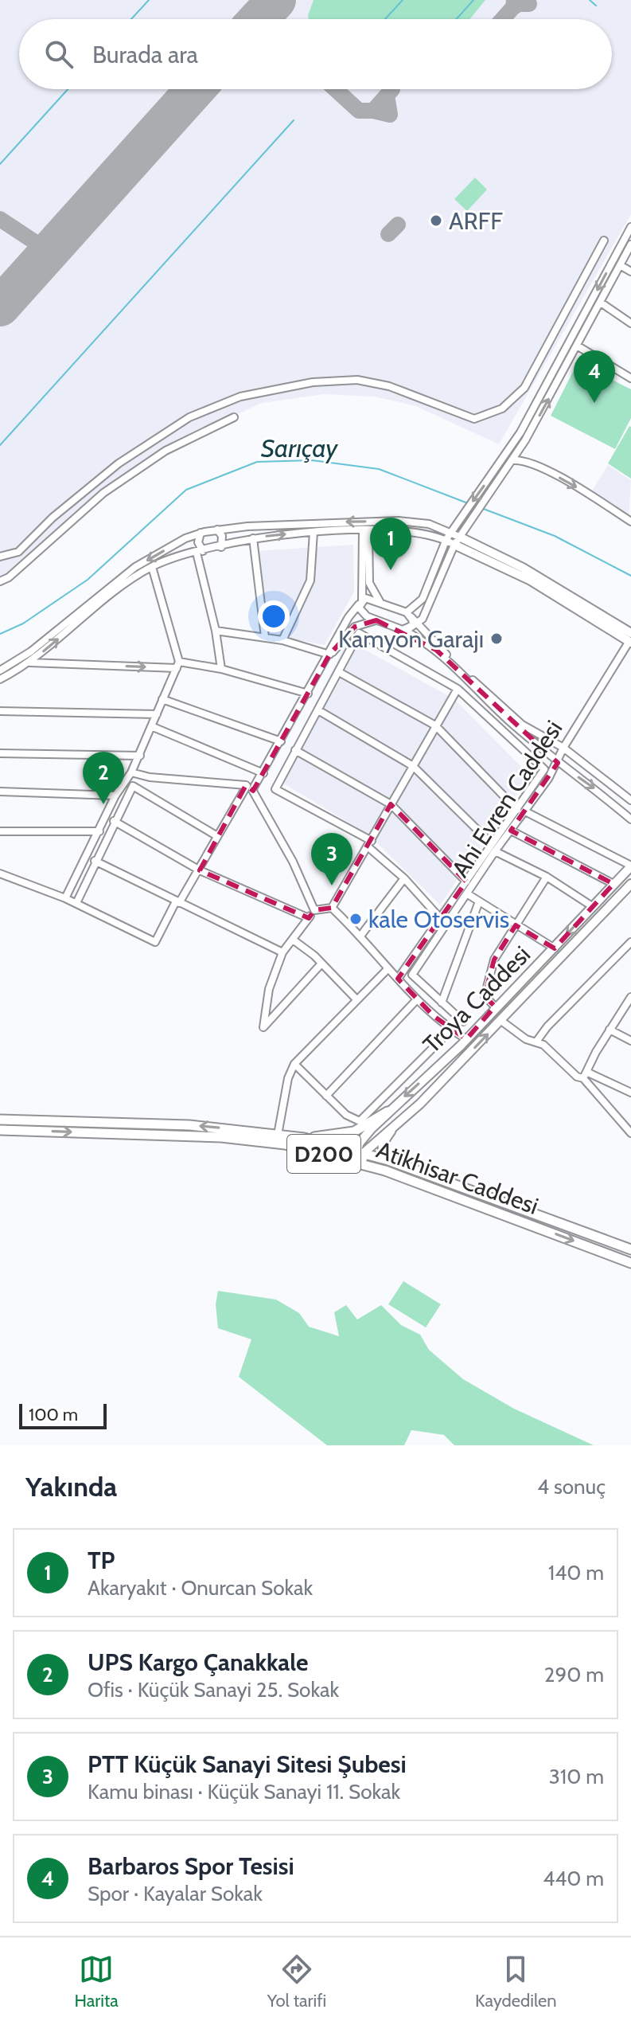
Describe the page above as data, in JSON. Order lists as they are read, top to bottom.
{
  "streets": {
    "highway": ["D200", "Atikhisar Caddesi"],
    "main road": ["Troya Caddesi"],
    "street": ["Ahi Evren Caddesi"]
  },
  "crossings": [
    ["Troya Caddesi", "Atikhisar Caddesi"]
  ],
  "water": ["Sarıçay"],
  "places": ["ARFF", "Kamyon Garajı", "kale Otoservis"],
  "scale_bar": "100 m",
  "page": {
    "search": "Burada ara",
    "pins": [
      "4",
      "1",
      "2",
      "3"
    ],
    "scale": "100 m",
    "heading": ["Yakında", "4 sonuç"],
    "list": [
      {
        "mark": "1",
        "name": "TP",
        "note": "Akaryakıt · Onurcan Sokak",
        "value": "140 m"
      },
      {
        "mark": "2",
        "name": "UPS Kargo Çanakkale",
        "note": "Ofis · Küçük Sanayi 25. Sokak",
        "value": "290 m"
      },
      {
        "mark": "3",
        "name": "PTT Küçük Sanayi Sitesi Şubesi",
        "note": "Kamu binası · Küçük Sanayi 11. Sokak",
        "value": "310 m"
      },
      {
        "mark": "4",
        "name": "Barbaros Spor Tesisi",
        "note": "Spor · Kayalar Sokak",
        "value": "440 m"
      }
    ],
    "nav": ["Harita", "Yol tarifi", "Kaydedilen"]
  }
}
